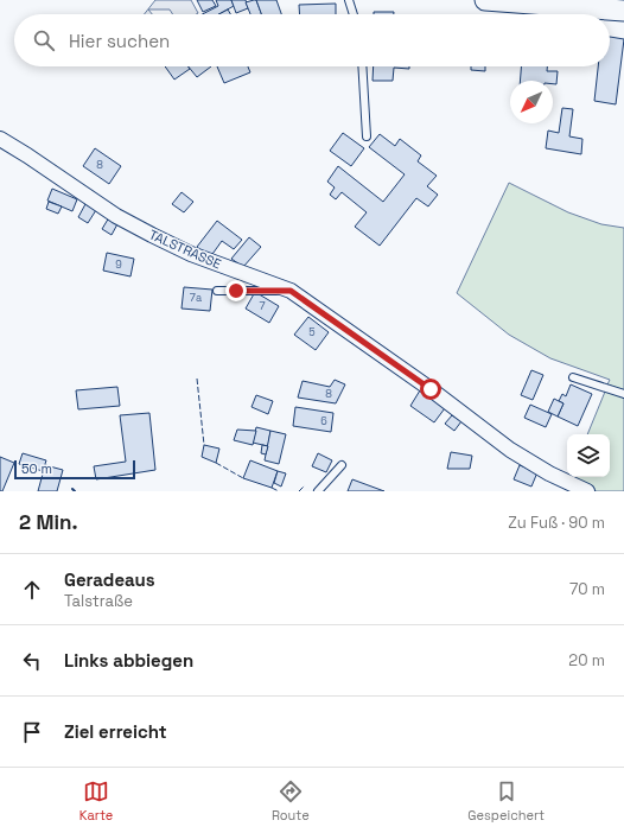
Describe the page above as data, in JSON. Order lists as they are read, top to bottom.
{
  "streets": {
    "street": ["TALSTRASSE"]
  },
  "house_numbers": [
    "8",
    "9",
    "7a",
    "7",
    "5",
    "8",
    "6"
  ],
  "scale_bar": "50 m",
  "north": "bottom left",
  "page": {
    "search": "Hier suchen",
    "scale": "50 m",
    "heading": ["2 Min.", "Zu Fuß · 90 m"],
    "list": [
      ["Geradeaus", "Talstraße", "70 m"],
      ["Links abbiegen", "20 m"],
      "Ziel erreicht"
    ],
    "nav": ["Karte", "Route", "Gespeichert"]
  }
}
